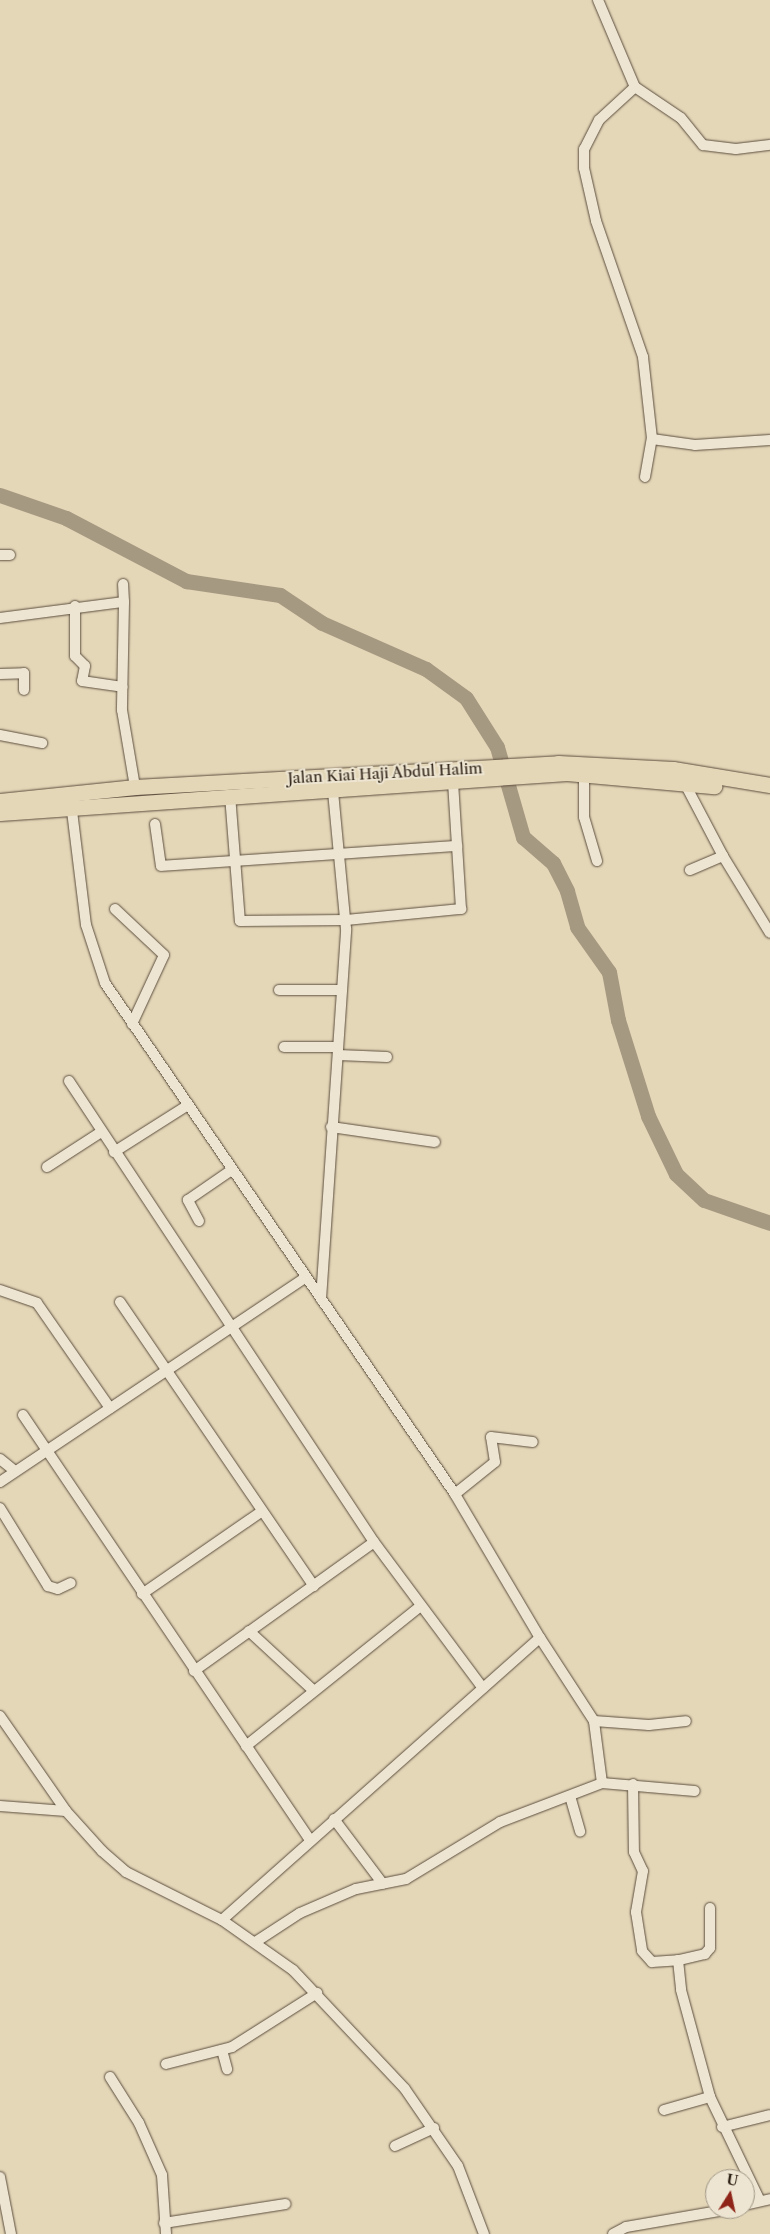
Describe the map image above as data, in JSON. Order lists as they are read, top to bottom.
{
  "streets": {
    "main road": ["Jalan Kiai Haji Abdul Halim"]
  },
  "north": "top"
}
